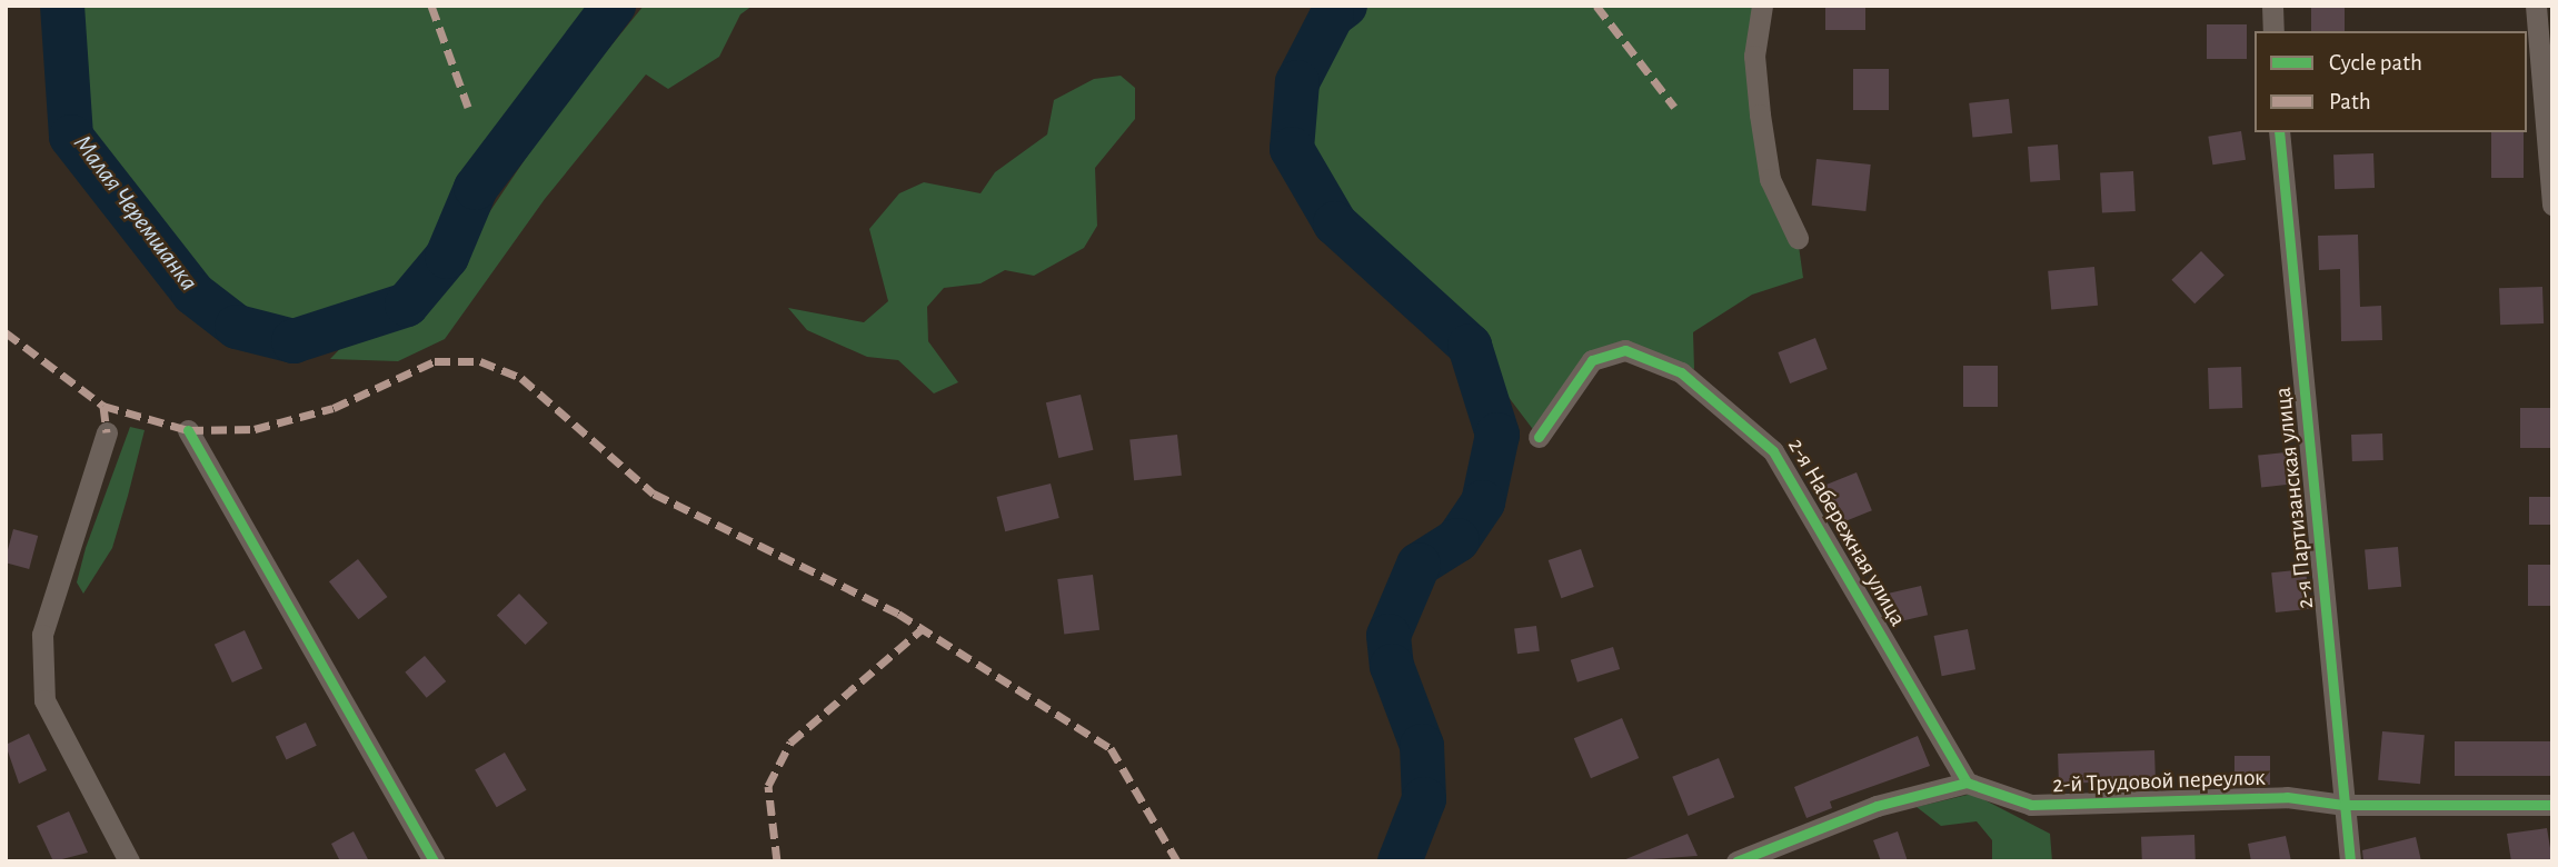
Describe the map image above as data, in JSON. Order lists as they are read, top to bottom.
{
  "streets": {
    "street": ["2-я Партизанская улица", "2-я Набережная улица", "2-й Трудовой переулок"]
  },
  "crossings": [
    ["2-я Партизанская улица", "2-й Трудовой переулок"],
    ["2-я Набережная улица", "2-й Трудовой переулок"]
  ],
  "water": ["Малая Черемшанка"],
  "legend": ["Cycle path", "Path"]
}
